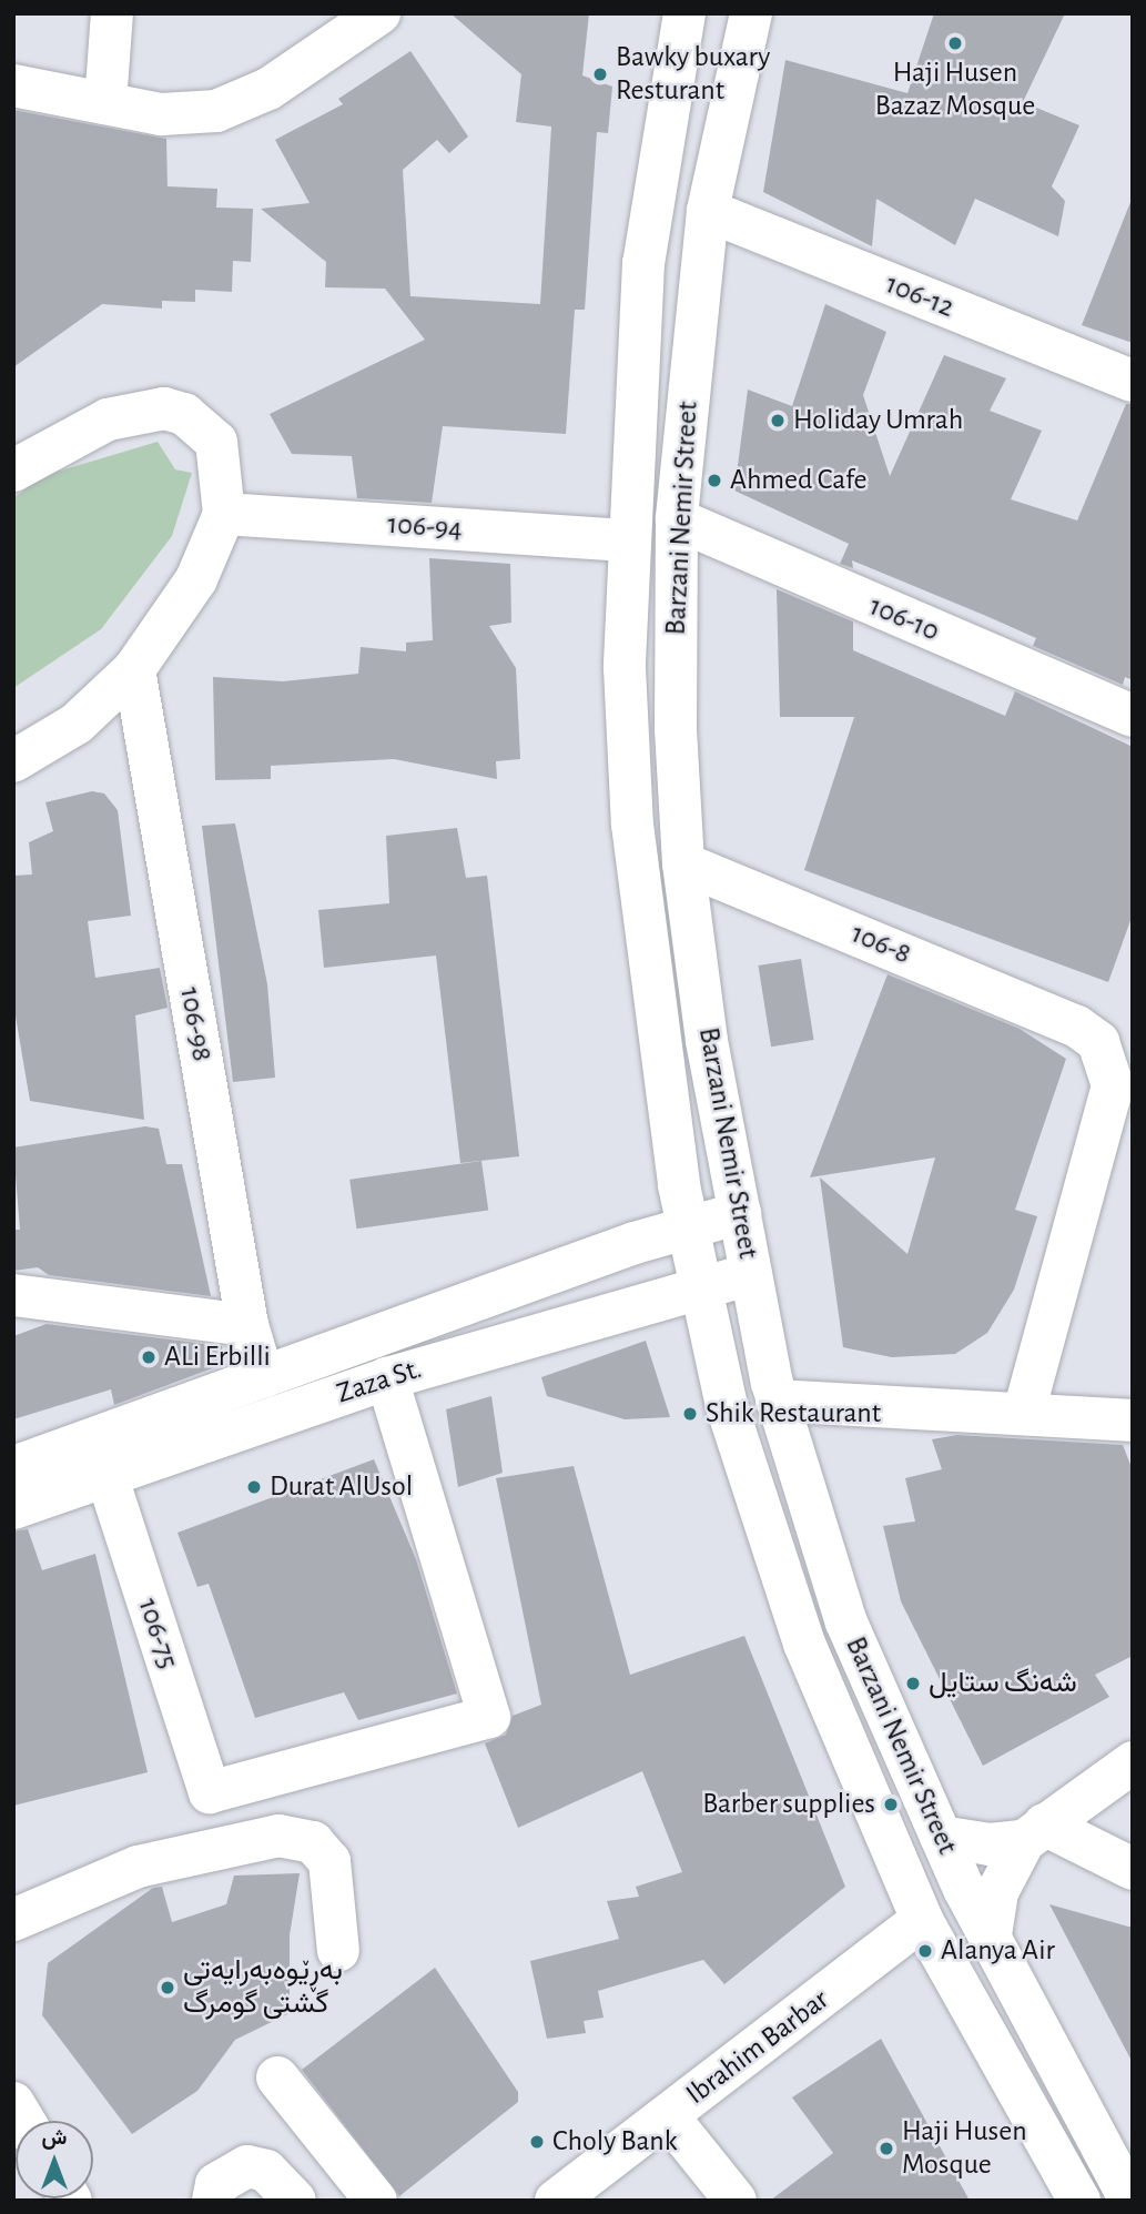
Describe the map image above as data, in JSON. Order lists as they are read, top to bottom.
{
  "streets": {
    "street": [
      "106-12",
      "Barzani Nemir Street",
      "106-94",
      "106-10",
      "106-8",
      "106-98",
      "Zaza St.",
      "106-75",
      "Ibrahim Barbar"
    ]
  },
  "crossings": [
    ["106-12", "Barzani Nemir Street"],
    ["Barzani Nemir Street", "106-94"],
    ["Barzani Nemir Street", "106-10"],
    ["Barzani Nemir Street", "106-8"],
    ["Barzani Nemir Street", "Zaza St."],
    ["Barzani Nemir Street", "Ibrahim Barbar"],
    ["106-98", "Zaza St."],
    ["Zaza St.", "106-75"]
  ],
  "places": [
    "Haji Husen Bazaz Mosque",
    "Bawky buxary Resturant",
    "Holiday Umrah",
    "Ahmed Cafe",
    "ALi Erbilli",
    "Shik Restaurant",
    "Durat AlUsol",
    "شەنگ ستایل",
    "Barber supplies",
    "Alanya Air",
    "بەڕێوەبەرایەتی گشتی گومرگ",
    "Choly Bank",
    "Haji Husen Mosque"
  ],
  "north": "top"
}
